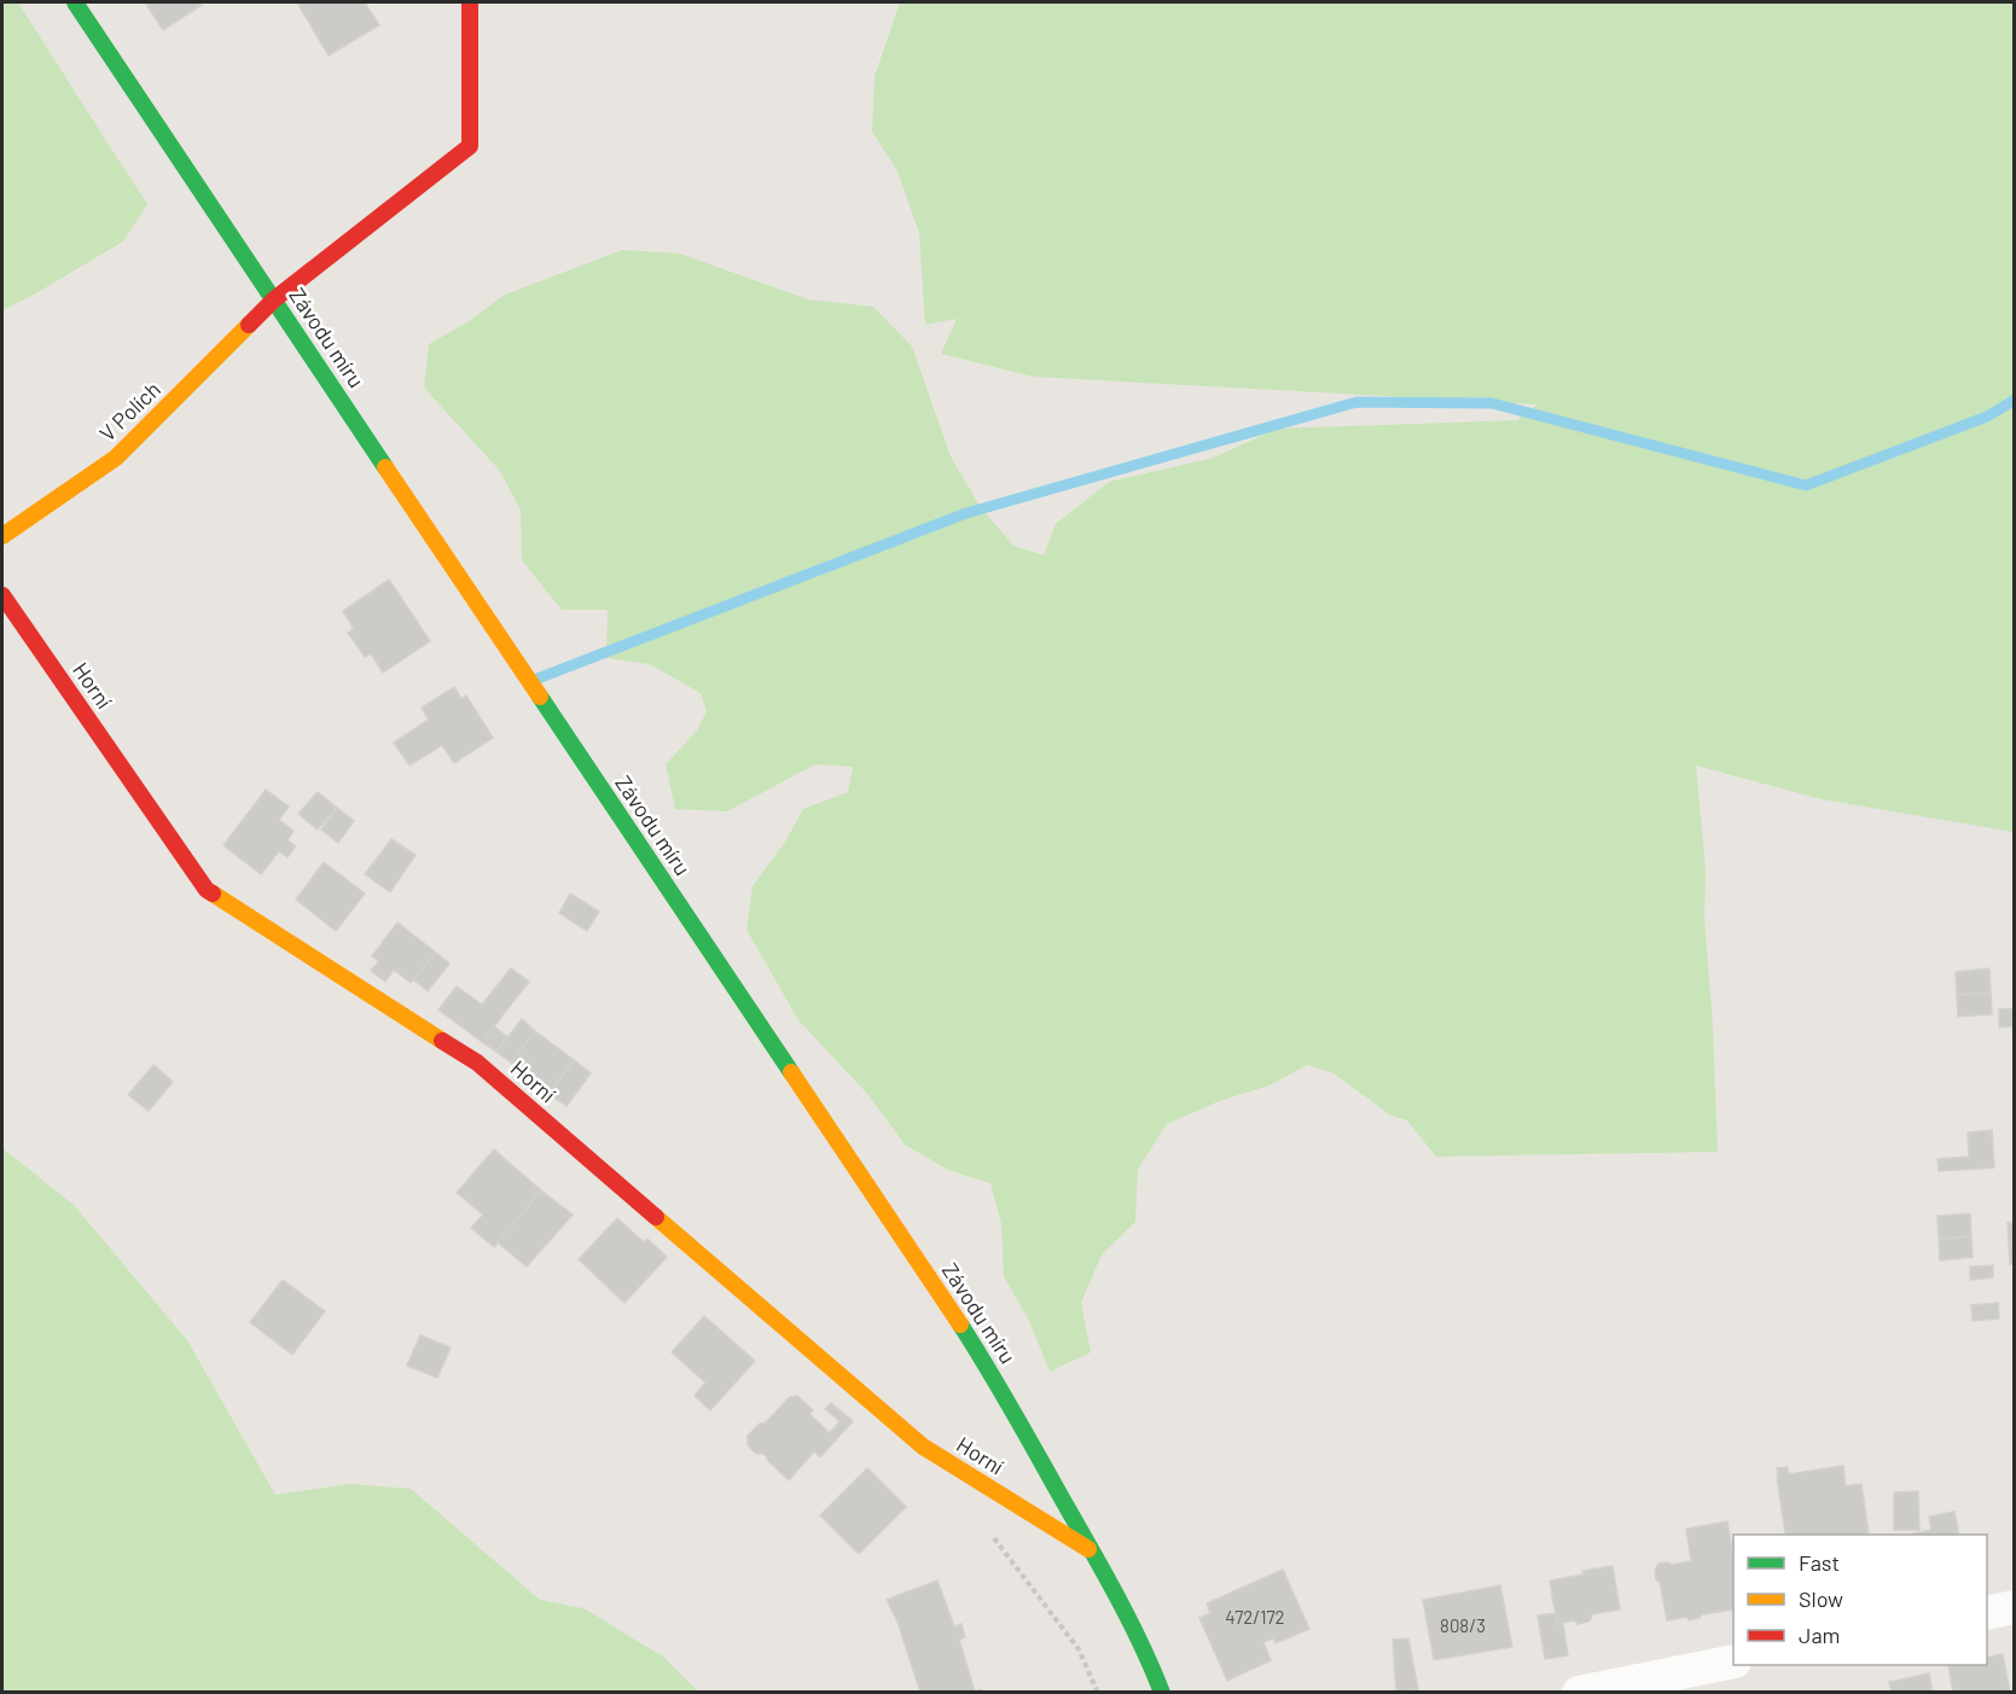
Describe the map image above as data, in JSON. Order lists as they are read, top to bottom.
{
  "streets": {
    "street": ["Závodu míru", "V Polích", "Horní"]
  },
  "crossings": [
    ["Závodu míru", "V Polích"],
    ["Závodu míru", "Horní"]
  ],
  "house_numbers": ["472/172", "808/3"],
  "legend": ["Fast", "Slow", "Jam"]
}
